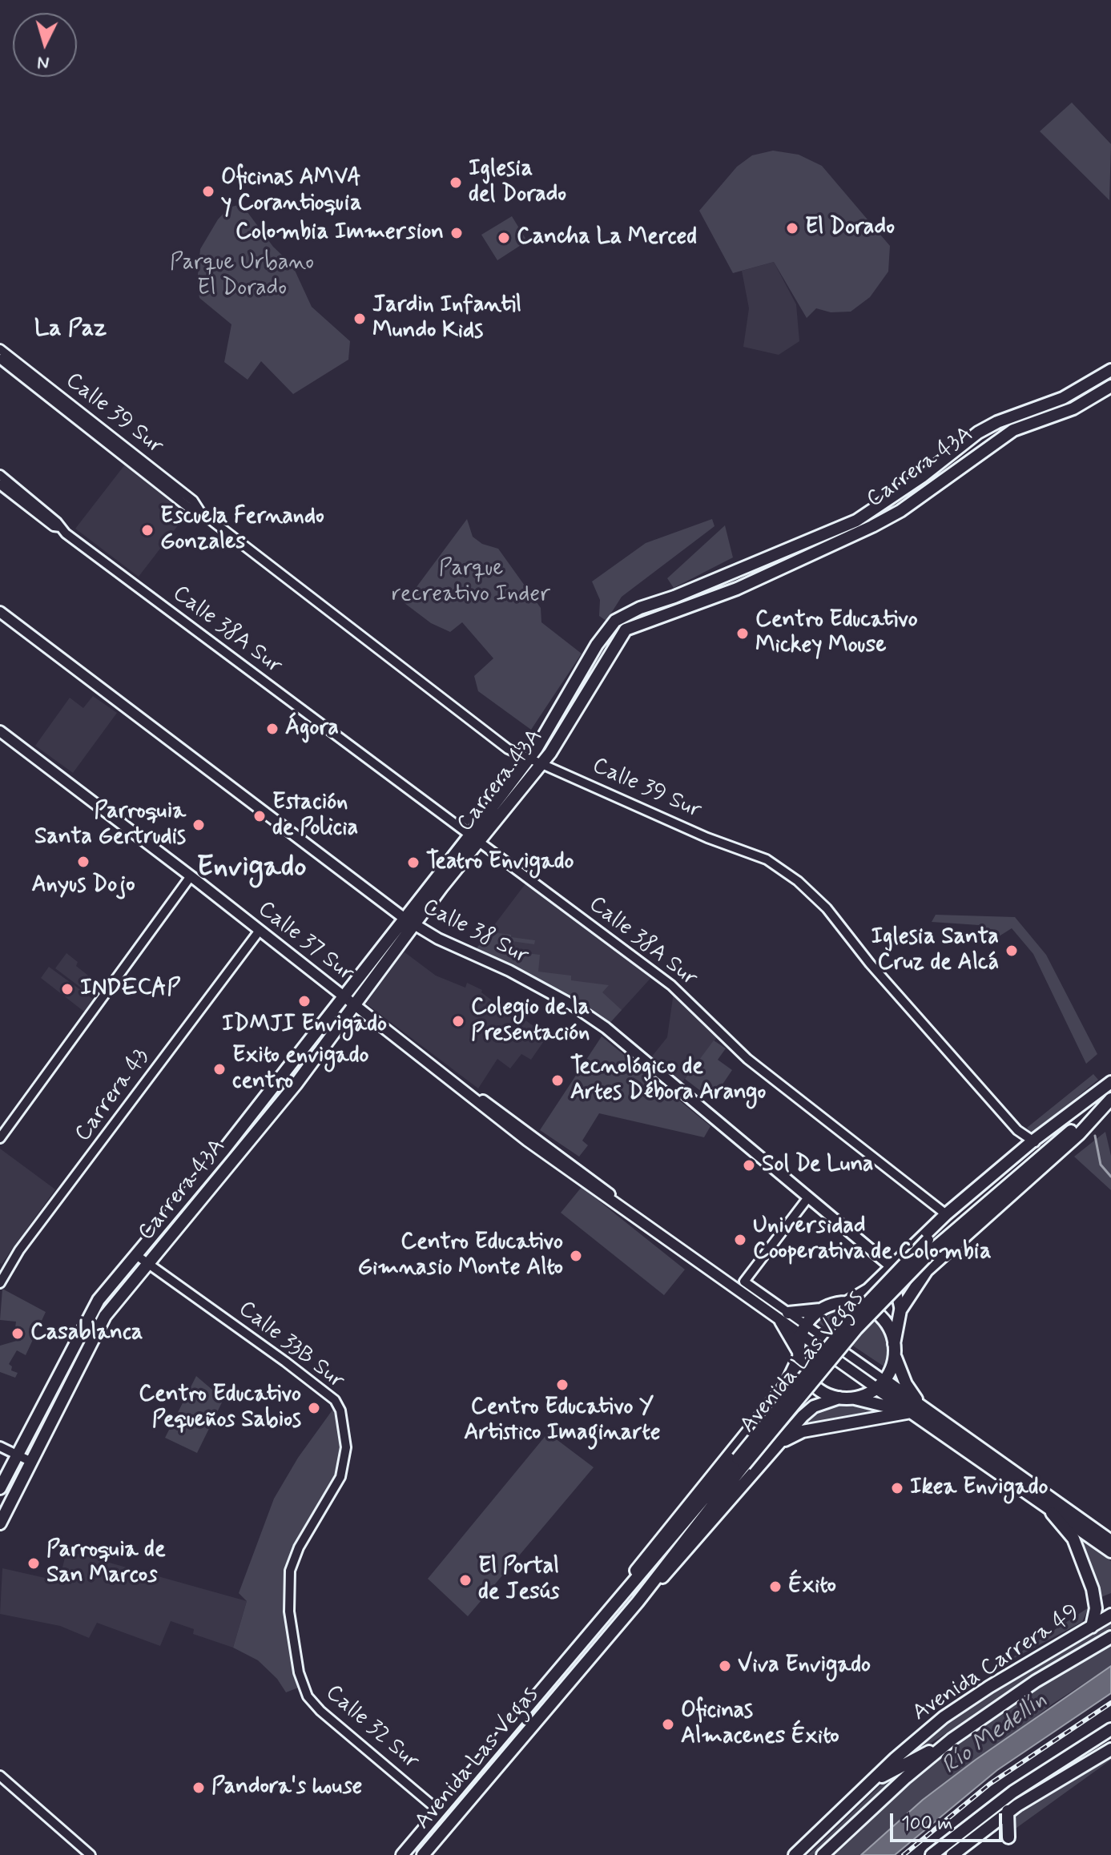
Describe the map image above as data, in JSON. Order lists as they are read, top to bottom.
{
  "streets": {
    "main road": [
      "Carrera 43A",
      "Calle 38 Sur",
      "Calle 37 Sur",
      "Avenida Las Vegas",
      "Avenida Carrera 49"
    ],
    "street": [
      "Calle 39 Sur",
      "Calle 38A Sur",
      "Carrera 43",
      "Calle 33B Sur",
      "Calle 32 Sur"
    ]
  },
  "crossings": [
    ["Calle 39 Sur", "Carrera 43A"],
    ["Calle 39 Sur", "Avenida Las Vegas"],
    ["Carrera 43A", "Calle 38A Sur"],
    ["Carrera 43A", "Calle 38 Sur"],
    ["Carrera 43A", "Calle 37 Sur"],
    ["Carrera 43A", "Calle 33B Sur"],
    ["Calle 38A Sur", "Avenida Las Vegas"],
    ["Calle 38 Sur", "Calle 37 Sur"],
    ["Calle 38 Sur", "Avenida Las Vegas"],
    ["Calle 37 Sur", "Carrera 43"],
    ["Calle 37 Sur", "Avenida Las Vegas"],
    ["Calle 33B Sur", "Calle 32 Sur"],
    ["Avenida Las Vegas", "Calle 32 Sur"]
  ],
  "districts": ["La Paz", "Envigado"],
  "water": ["Río Medellín"],
  "parks": ["Parque Urbano El Dorado", "Parque recreativo Inder"],
  "places": [
    "Iglesia del Dorado",
    "Oficinas AMVA y Corantioquia",
    "El Dorado",
    "Colombia Immersion",
    "Cancha La Merced",
    "Jardin Infantil Mundo Kids",
    "Escuela Fernando Gonzales",
    "Centro Educativo Mickey Mouse",
    "Ágora",
    "Estación de Policia",
    "Parroquia Santa Gertrudis",
    "Anyus Dojo",
    "Teatro Envigado",
    "Iglesia Santa Cruz de Alcá",
    "INDECAP",
    "IDMJI Envigado",
    "Colegio de la Presentación",
    "Exito envigado centro",
    "Tecnológico de Artes Débora Arango",
    "Sol De Luna",
    "Universidad Cooperativa de Colombia",
    "Centro Educativo Gimnasio Monte Alto",
    "Casablanca",
    "Centro Educativo Y Artistico Imaginarte",
    "Centro Educativo Pequeños Sabios",
    "Ikea Envigado",
    "Parroquia de San Marcos",
    "El Portal de Jesús",
    "Éxito",
    "Viva Envigado",
    "Oficinas Almacenes Éxito",
    "Pandora's house"
  ],
  "scale_bar": "100 m",
  "north": "bottom"
}
